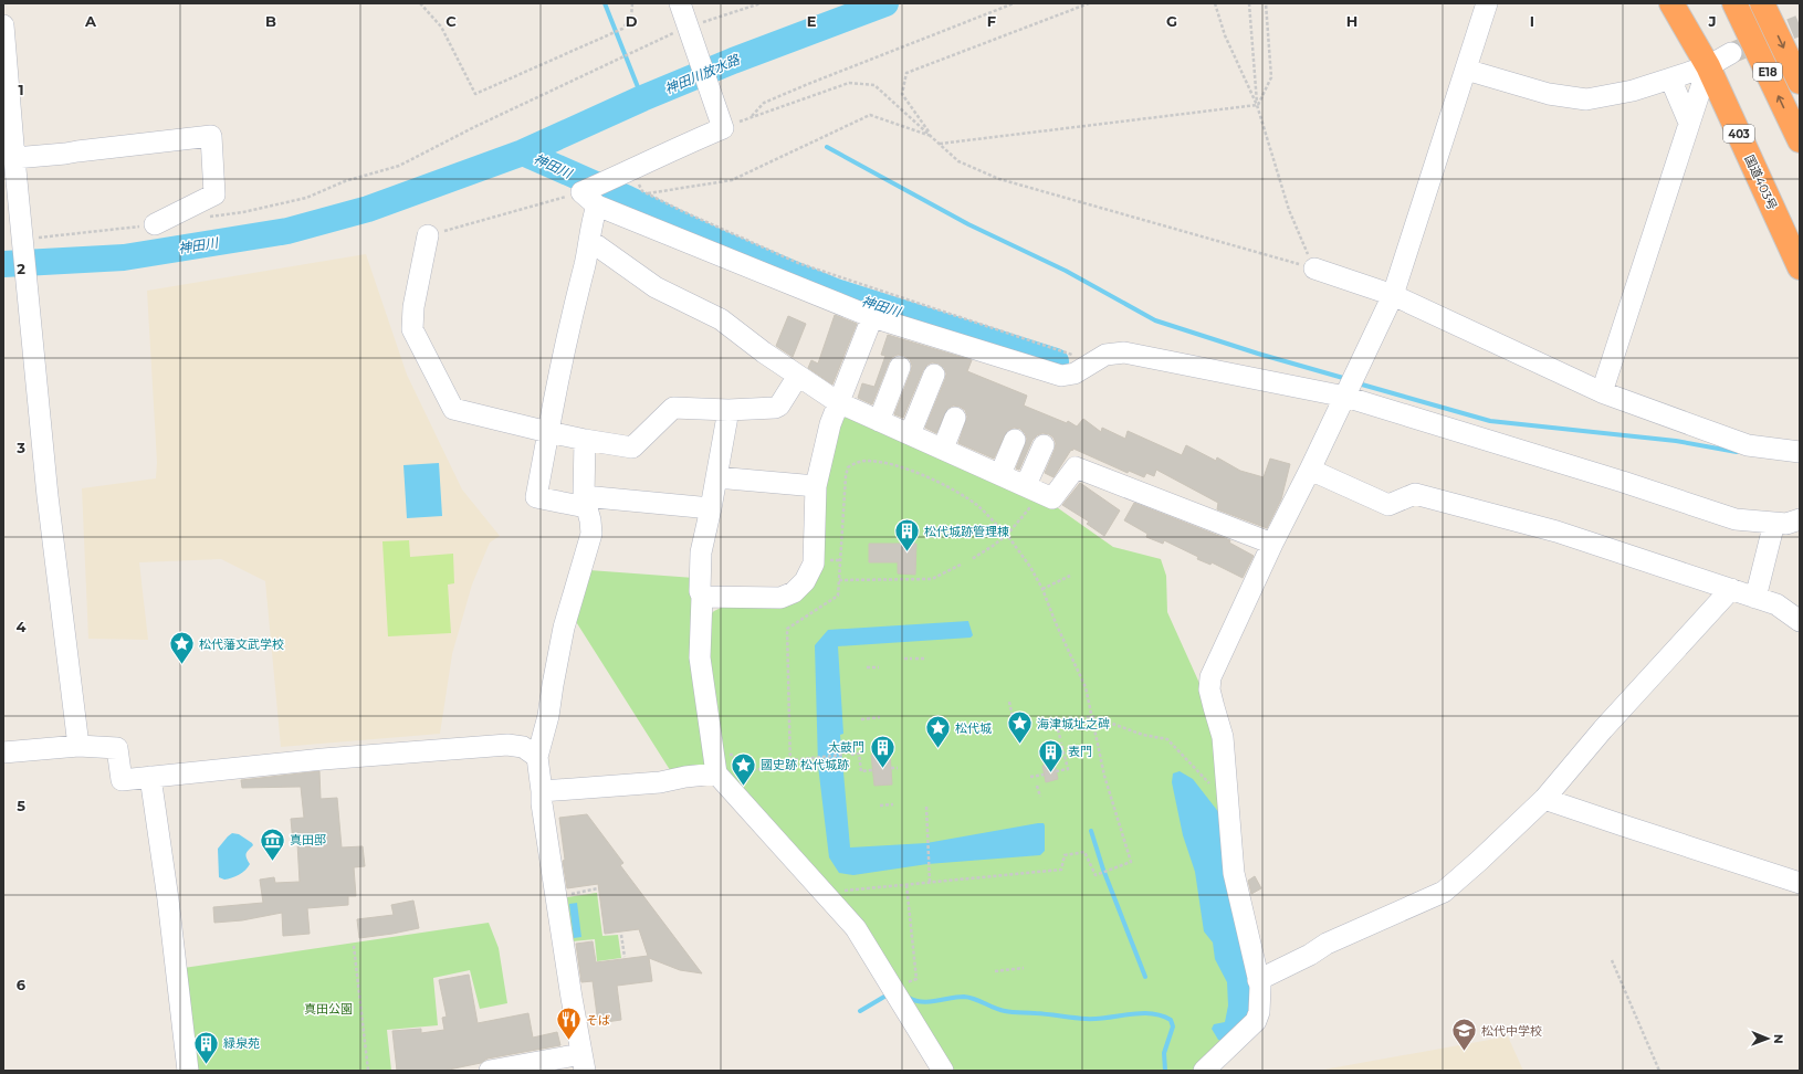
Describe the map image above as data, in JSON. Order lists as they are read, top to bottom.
{
  "streets": {
    "highway": ["E18", "403", "国道403号"]
  },
  "water": ["神田川放水路", "神田川"],
  "parks": ["真田公園"],
  "places": {
    "building": [
      "松代城跡管理棟",
      "太鼓門",
      "表門",
      "緑泉苑"
    ],
    "place": [
      "松代藩文武学校",
      "海津城址之碑",
      "松代城",
      "國史跡 松代城跡"
    ],
    "museum": ["真田邸"],
    "restaurant": ["そば"],
    "school or university": ["松代中学校"]
  },
  "north": "right",
  "grid": {
    "columns": [
      "A",
      "B",
      "C",
      "D",
      "E",
      "F",
      "G",
      "H",
      "I",
      "J"
    ],
    "rows": [
      "1",
      "2",
      "3",
      "4",
      "5",
      "6"
    ]
  }
}
